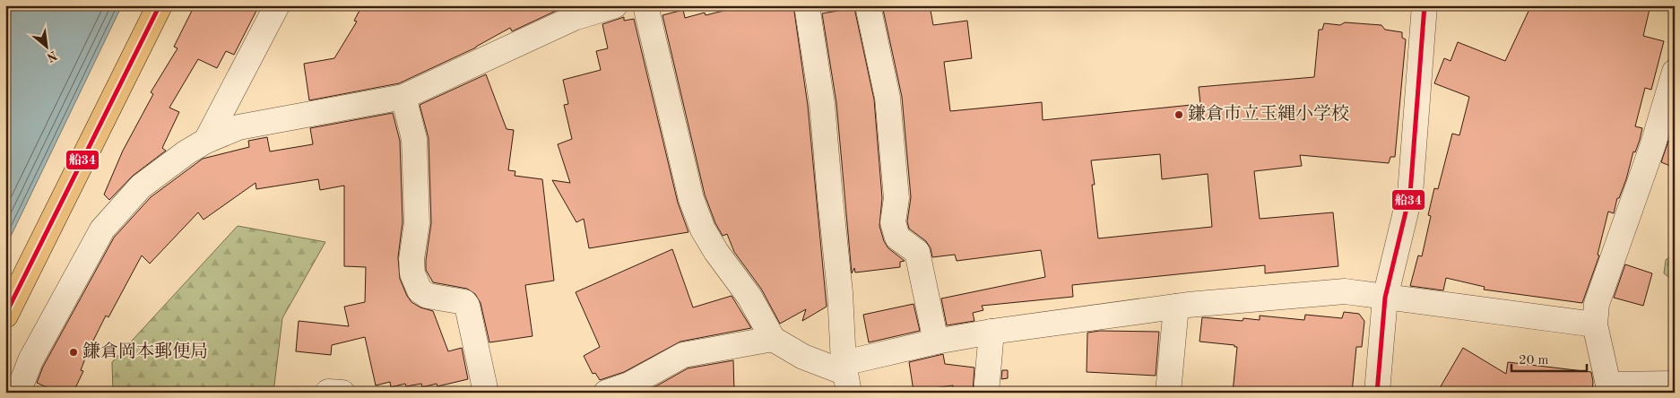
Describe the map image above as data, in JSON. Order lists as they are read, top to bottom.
{
  "places": ["鎌倉市立玉縄小学校", "鎌倉岡本郵便局"],
  "lines": ["transit line 船34"],
  "scale_bar": "20 m",
  "north": "bottom right"
}
